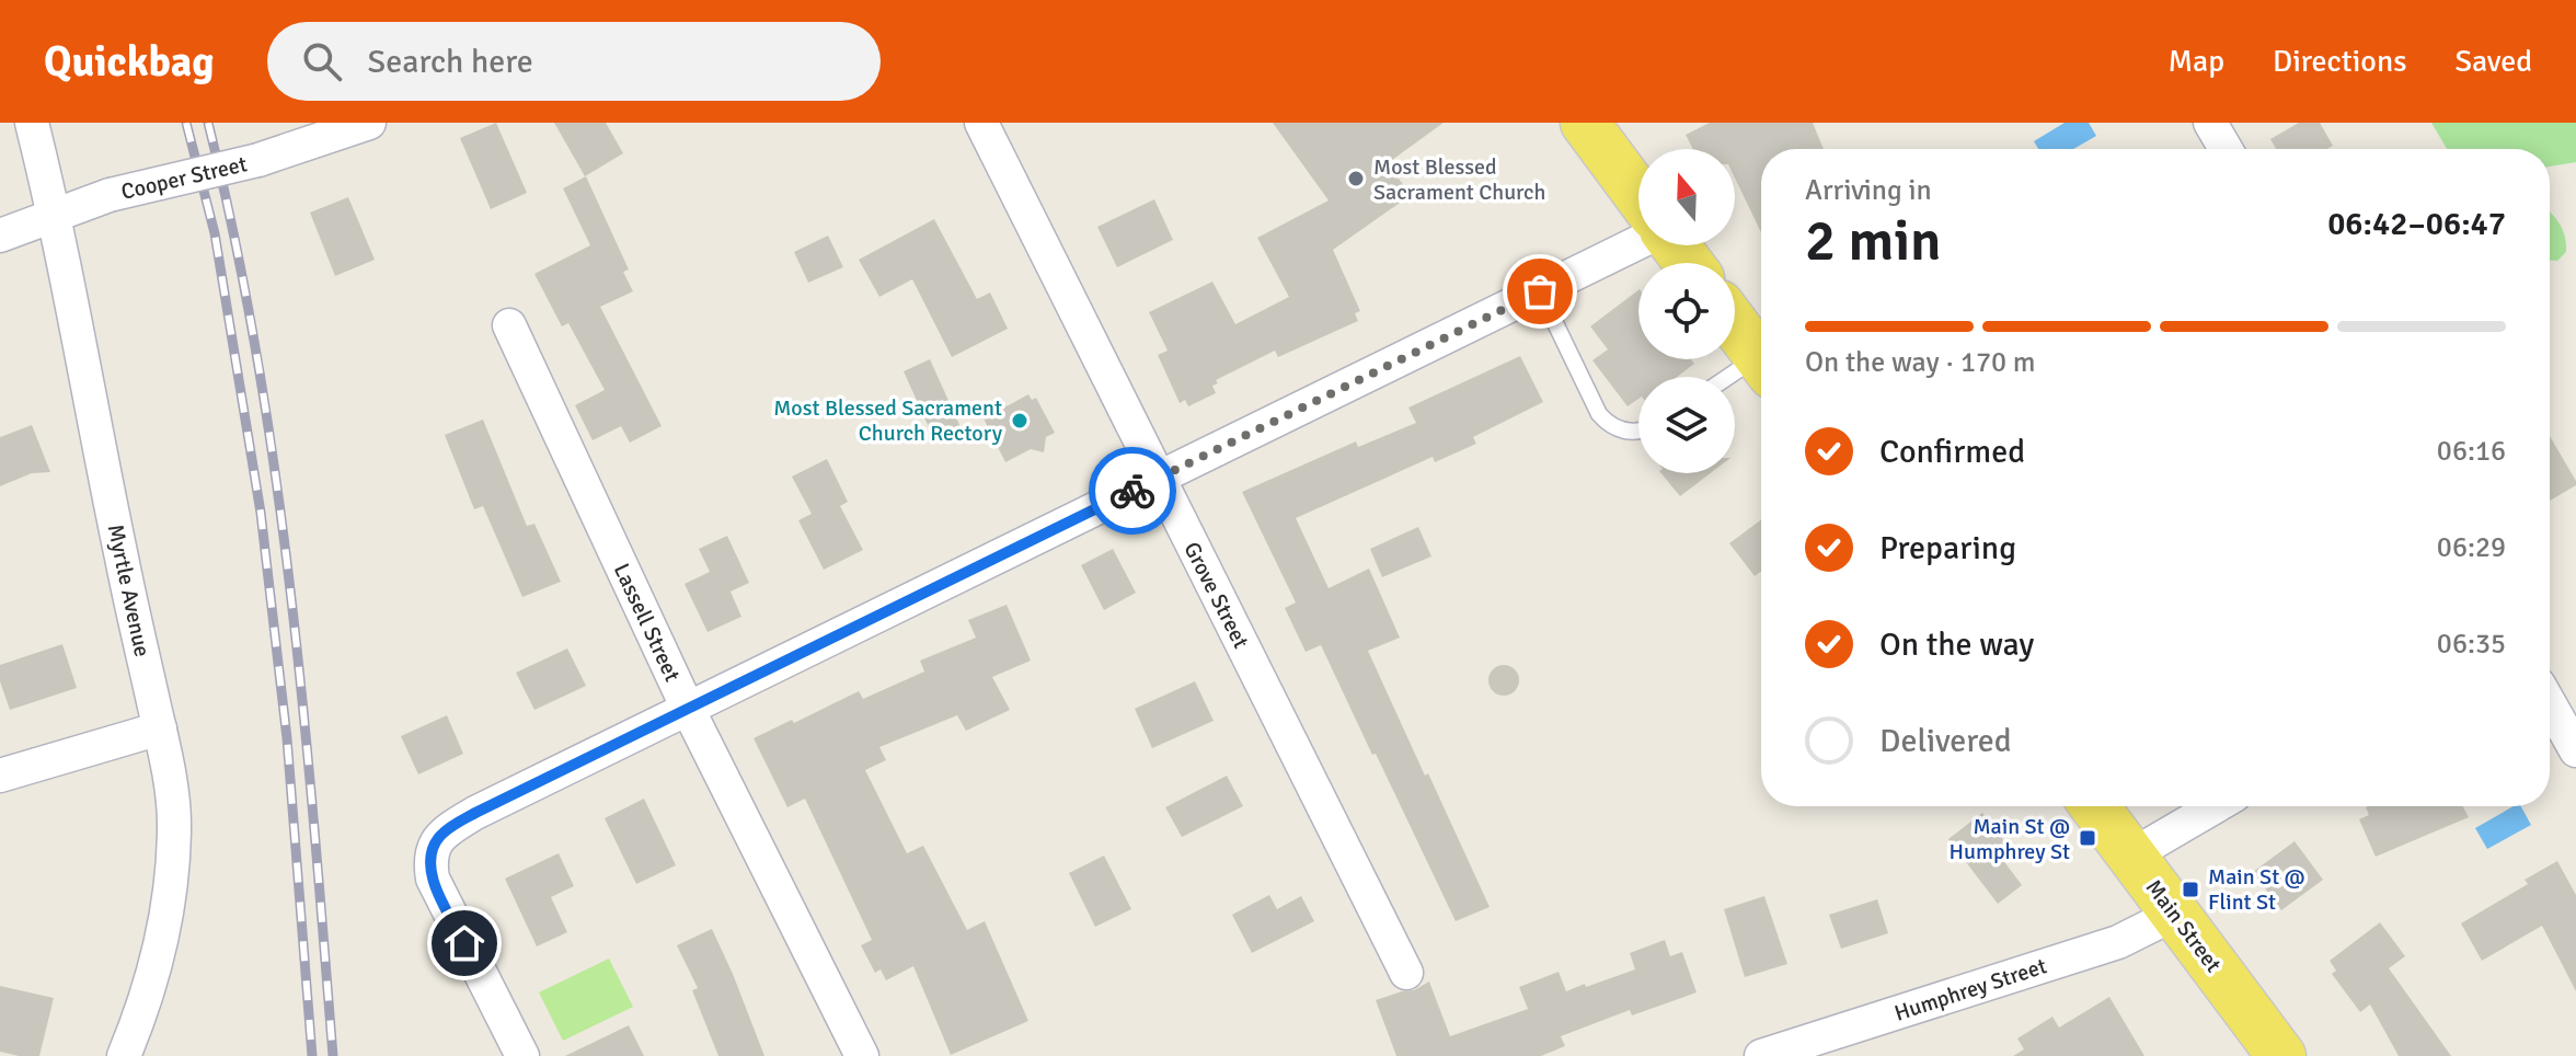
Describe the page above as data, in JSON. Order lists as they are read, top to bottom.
{
  "streets": {
    "main road": ["Main Street"],
    "street": [
      "Cooper Street",
      "Myrtle Avenue",
      "Grove Street",
      "Lassell Street",
      "Humphrey Street"
    ]
  },
  "crossings": [
    ["Cooper Street", "Myrtle Avenue"],
    ["Main Street", "Humphrey Street"]
  ],
  "places": {
    "other": ["Most Blessed Sacrament Church", "Most Blessed Sacrament Church Rectory"],
    "transit": ["Main St @ Humphrey St", "Main St @ Flint St"]
  },
  "north": "top",
  "page": {
    "header": "Quickbag",
    "search": "Search here",
    "nav": ["Map", "Directions", "Saved"],
    "heading": ["2 min", "Arriving in", "06:42–06:47"],
    "bar": "On the way · 170 m",
    "list": [
      ["Confirmed", "06:16"],
      ["Preparing", "06:29"],
      ["On the way", "06:35"],
      "Delivered"
    ]
  }
}
